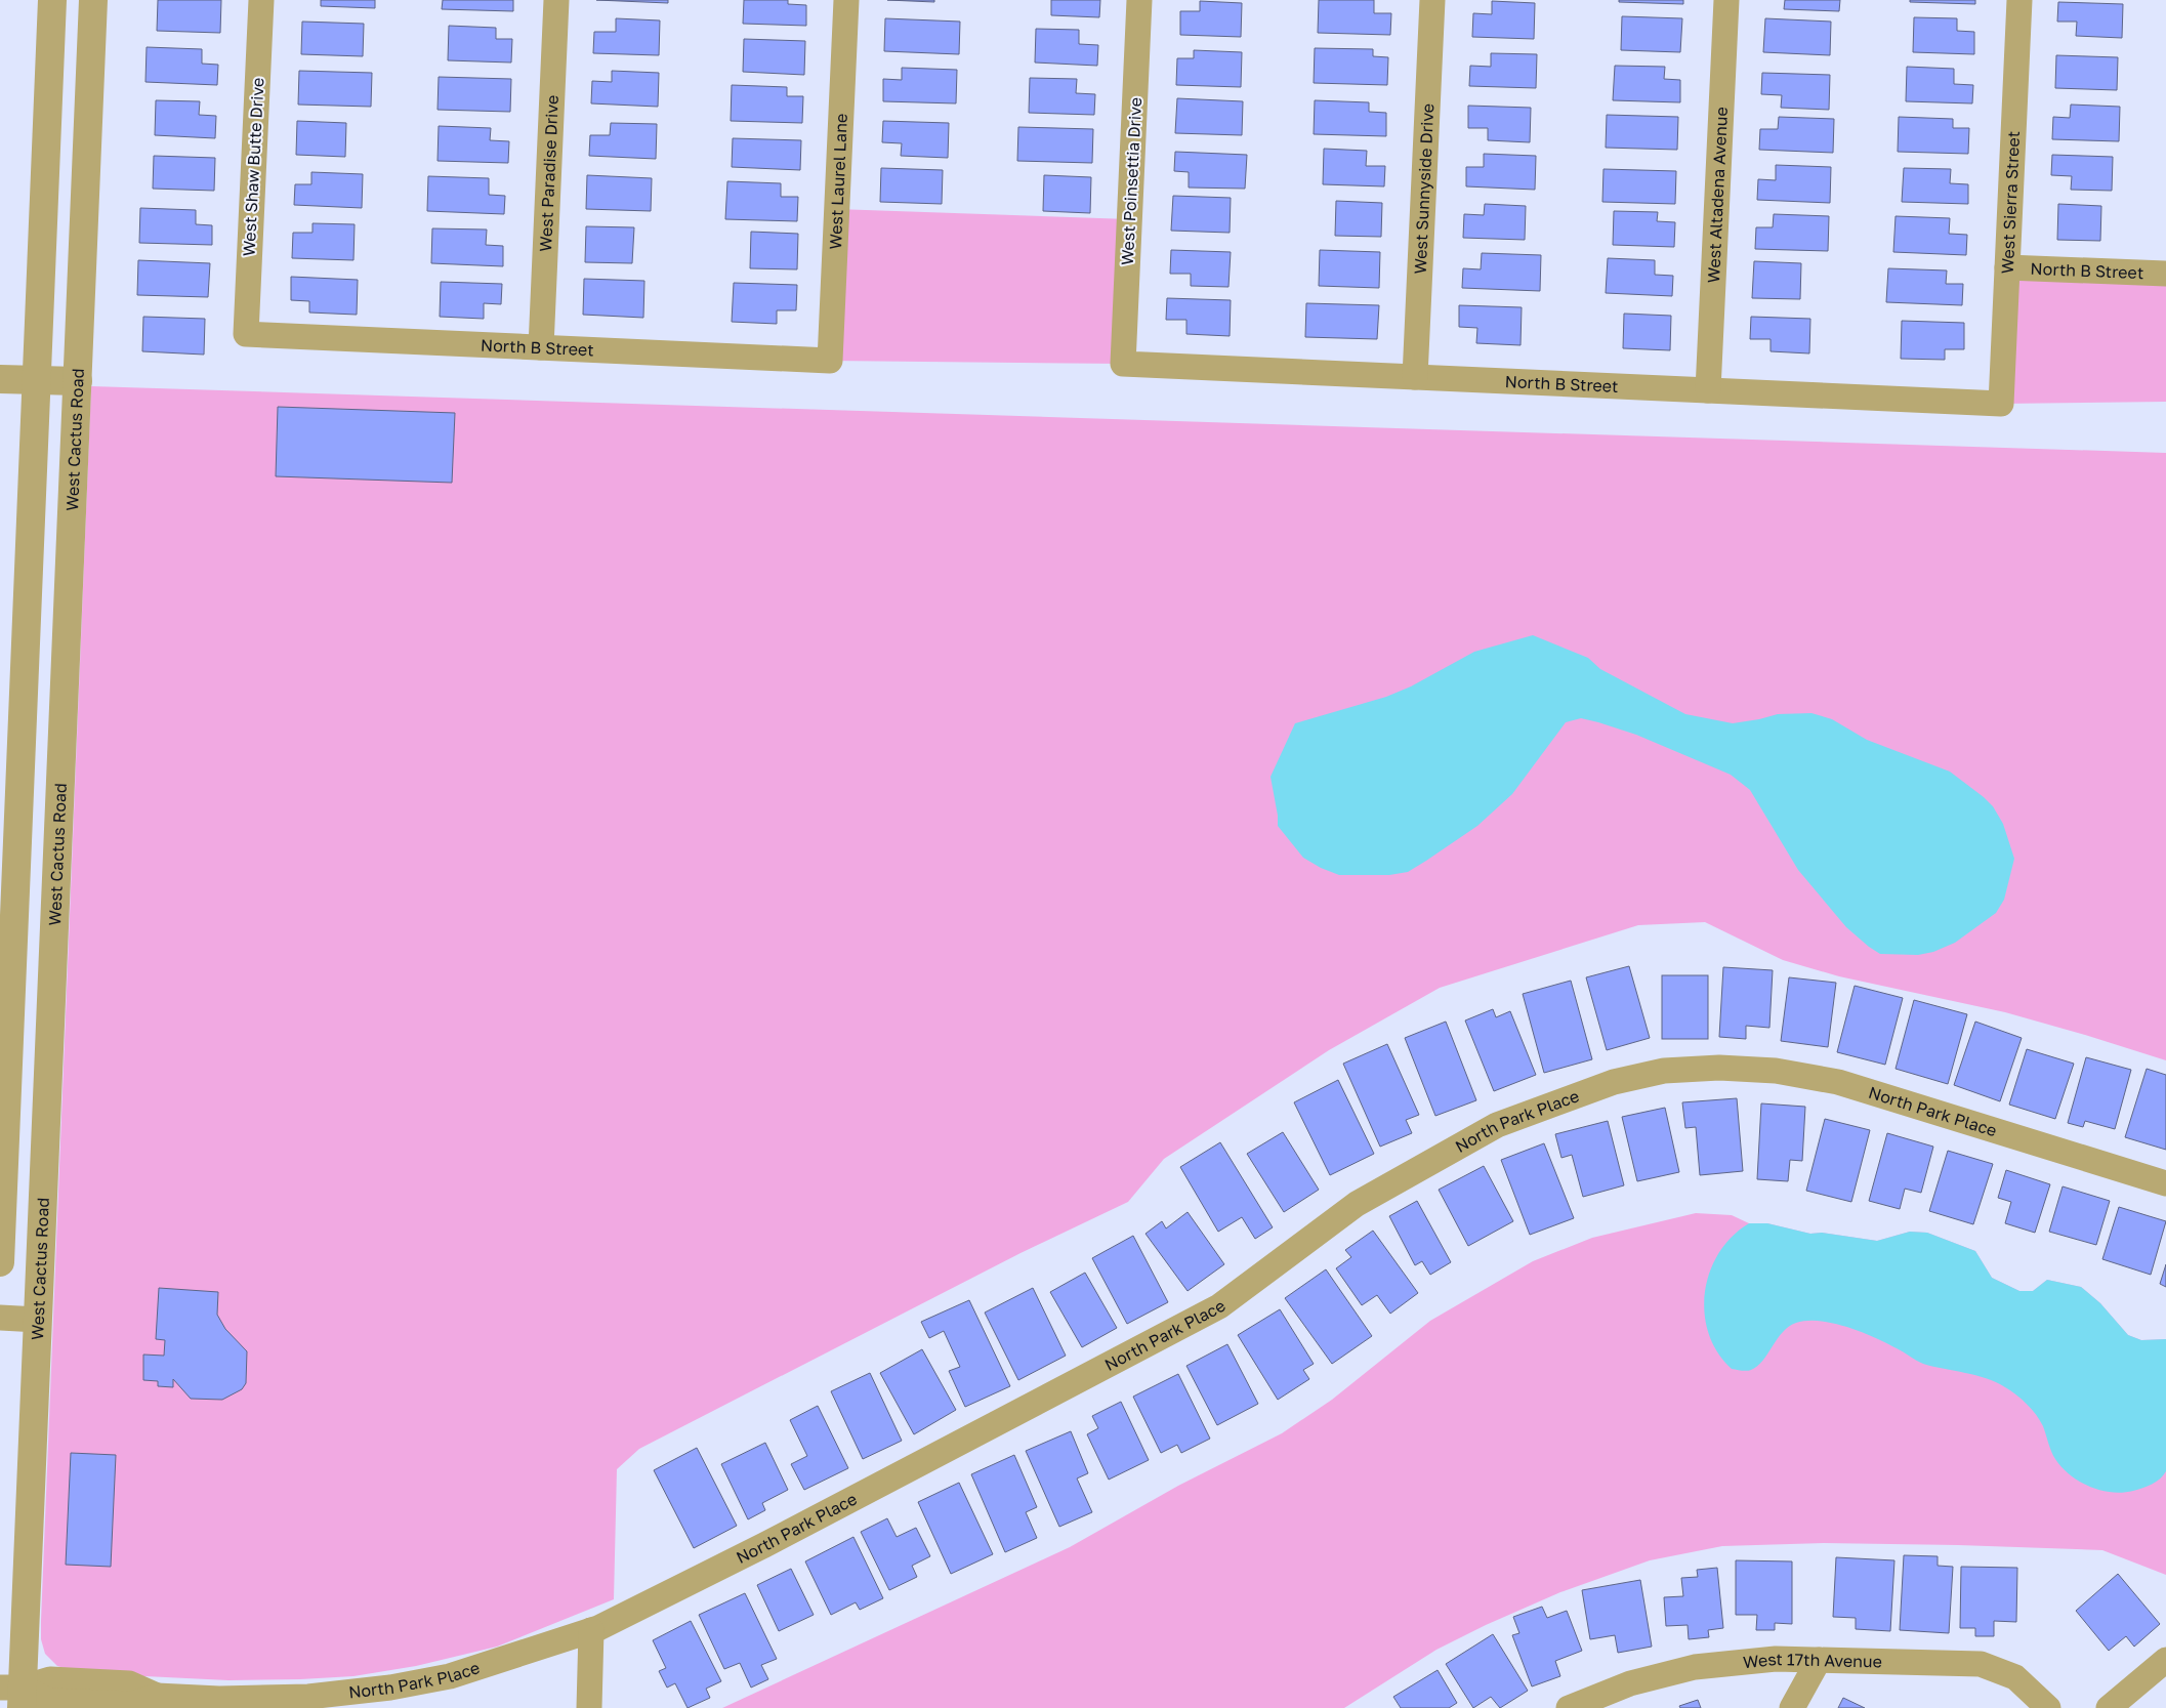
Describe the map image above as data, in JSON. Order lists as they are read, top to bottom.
{
  "streets": {
    "street": [
      "West Shaw Butte Drive",
      "West Paradise Drive",
      "West Laurel Lane",
      "West Poinsettia Drive",
      "West Sunnyside Drive",
      "West Altadena Avenue",
      "West Sierra Street",
      "North B Street",
      "West Cactus Road",
      "North Park Place",
      "West 17th Avenue"
    ]
  },
  "crossings": [
    ["West Shaw Butte Drive", "North B Street"],
    ["West Paradise Drive", "North B Street"],
    ["West Laurel Lane", "North B Street"],
    ["West Poinsettia Drive", "North B Street"],
    ["West Sunnyside Drive", "North B Street"],
    ["West Altadena Avenue", "North B Street"],
    ["West Sierra Street", "North B Street"],
    ["West Cactus Road", "North Park Place"]
  ]
}
